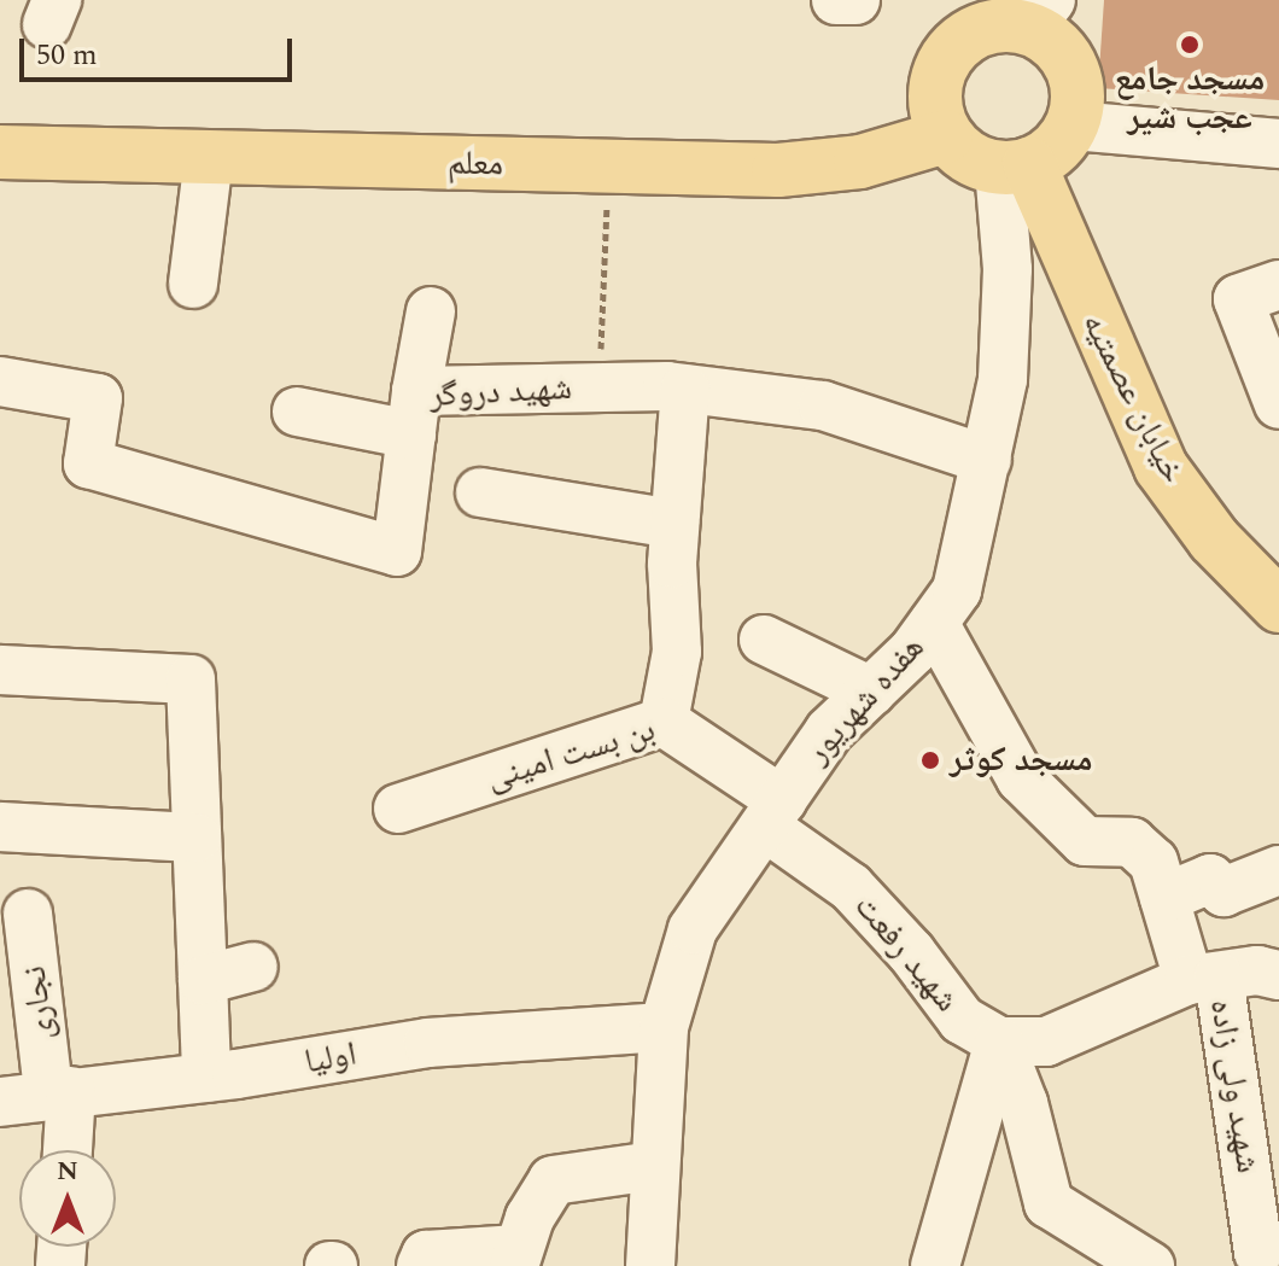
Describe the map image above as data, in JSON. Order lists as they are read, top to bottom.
{
  "streets": {
    "main road": ["معلم", "خیابان عصمتیه"],
    "street": [
      "شهید دروگر",
      "هفده شهریور",
      "بن بست امینی",
      "شهید رفعت",
      "نجاری",
      "اولیا",
      "شهید ولی زاده"
    ]
  },
  "crossings": [
    ["معلم", "خیابان عصمتیه"],
    ["معلم", "هفده شهریور"],
    ["شهید دروگر", "هفده شهریور"],
    ["خیابان عصمتیه", "هفده شهریور"],
    ["هفده شهریور", "بن بست امینی"],
    ["هفده شهریور", "شهید رفعت"],
    ["هفده شهریور", "اولیا"],
    ["هفده شهریور", "شهید ولی زاده"],
    ["بن بست امینی", "شهید رفعت"],
    ["نجاری", "اولیا"]
  ],
  "places": ["مسجد جامع عجب شیر", "مسجد کوثر"],
  "scale_bar": "50 m",
  "north": "top"
}
